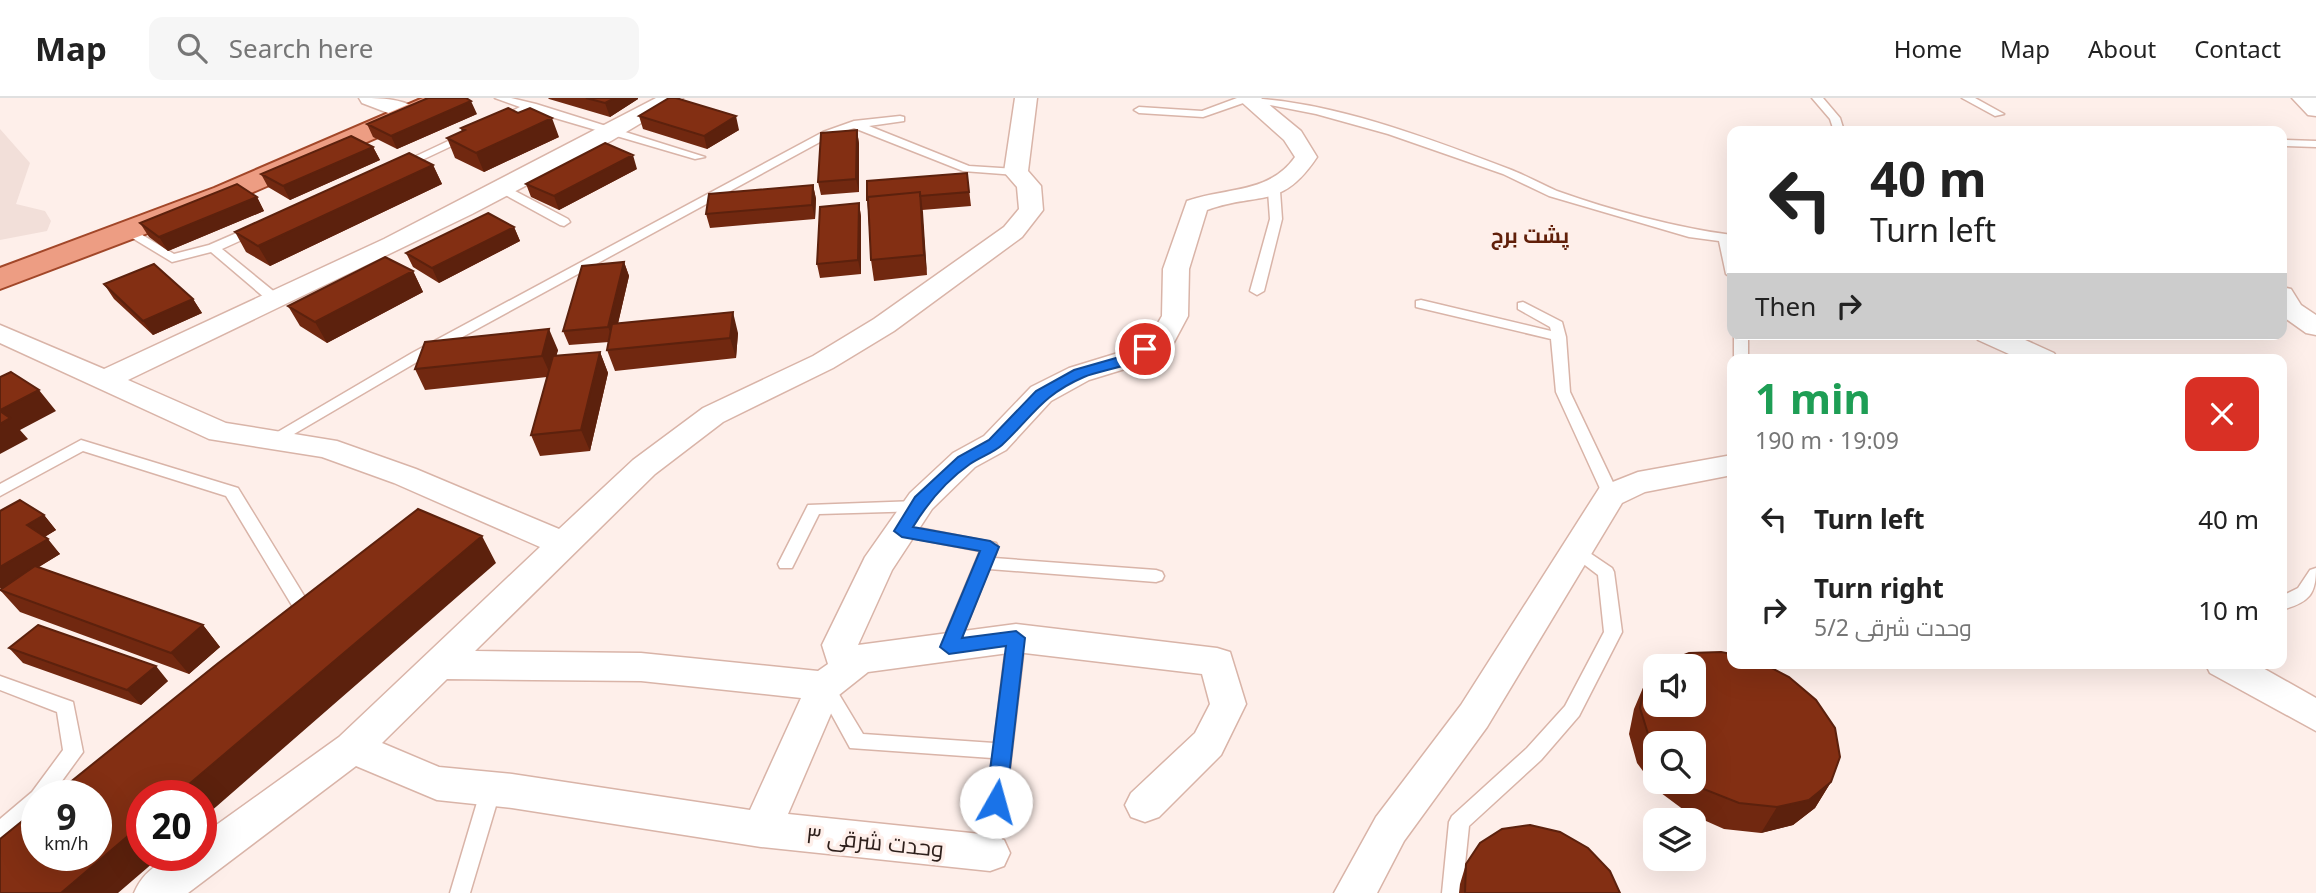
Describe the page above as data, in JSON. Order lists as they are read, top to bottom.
{
  "streets": {
    "street": ["وحدت شرقی ۳"]
  },
  "districts": ["پشت برج"],
  "page": {
    "header": "Map",
    "search": "Search here",
    "nav": [
      "Home",
      "Map",
      "About",
      "Contact"
    ],
    "turn": ["40 m", "Turn left"],
    "then": "Then",
    "heading": ["1 min", "190 m · 19:09"],
    "list": [
      {
        "name": "Turn left",
        "value": "40 m"
      },
      {
        "name": "Turn right",
        "note": "وحدت شرقی 5/2",
        "value": "10 m"
      }
    ],
    "speed": "9 km/h",
    "limit": "20"
  }
}
